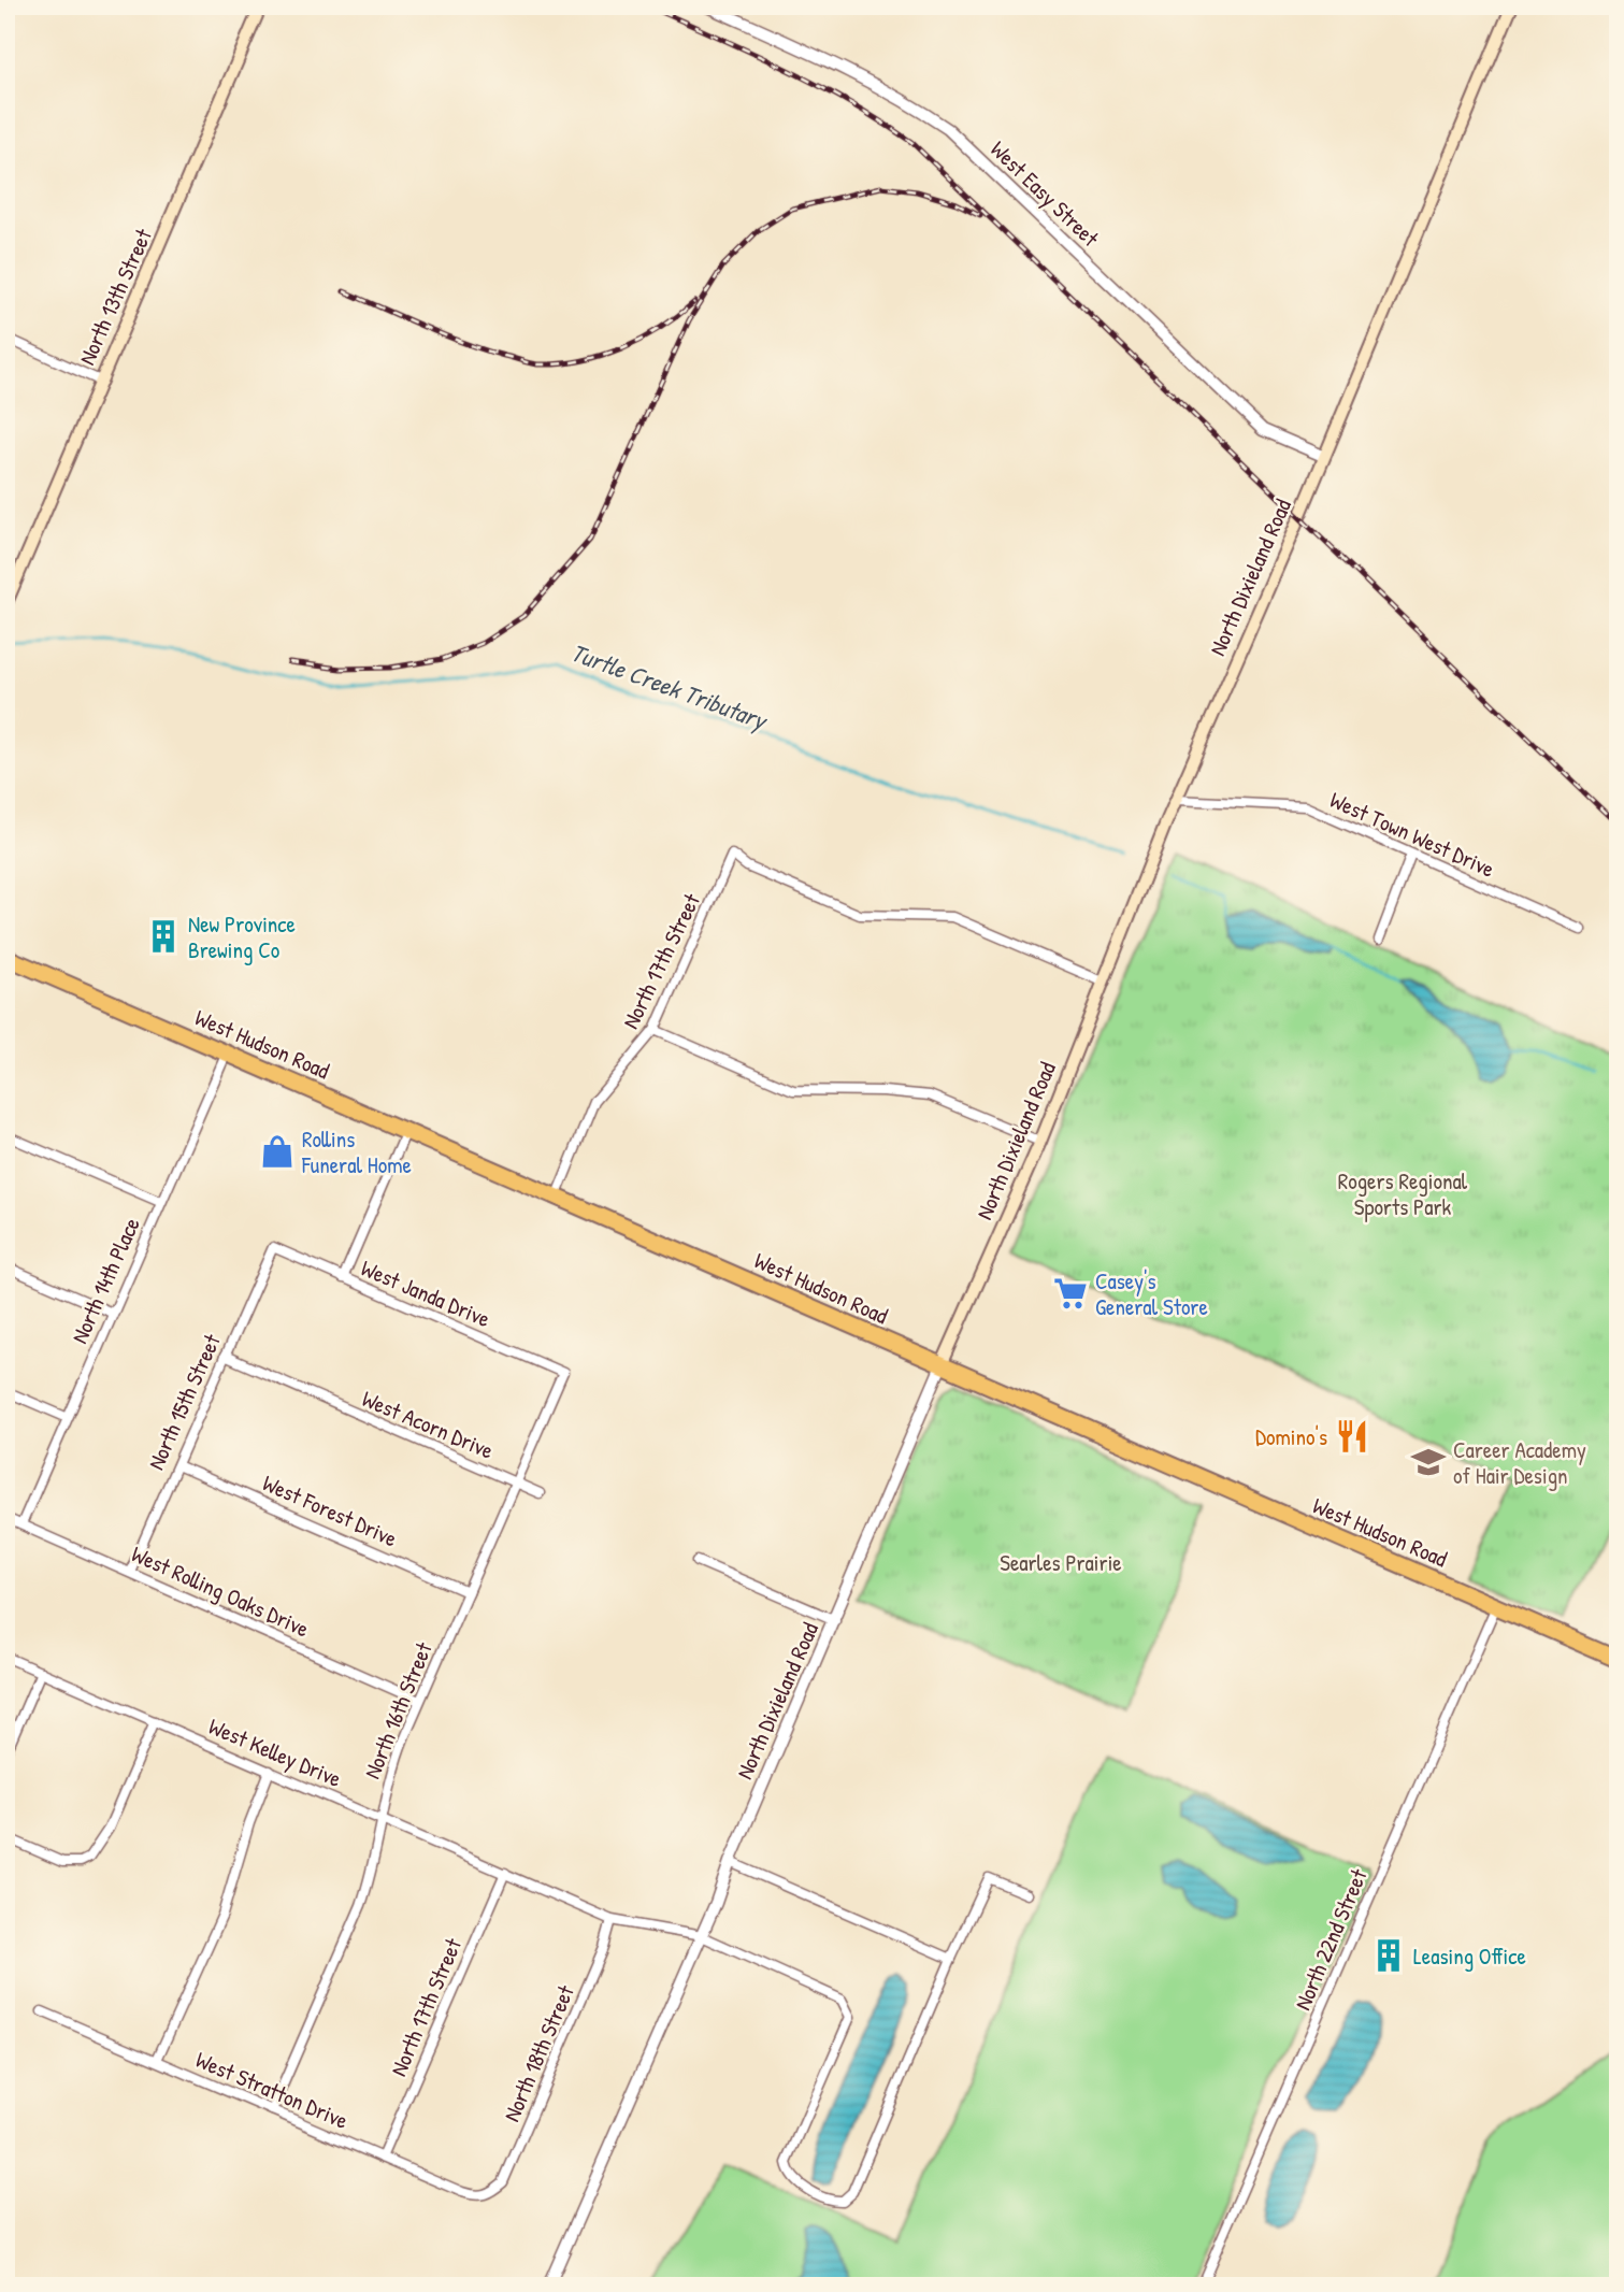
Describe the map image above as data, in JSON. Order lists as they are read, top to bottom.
{
  "streets": {
    "highway": ["West Hudson Road"],
    "main road": ["North 13th Street", "North Dixieland Road"],
    "street": [
      "West Easy Street",
      "West Town West Drive",
      "North 17th Street",
      "North 14th Place",
      "West Janda Drive",
      "North 15th Street",
      "West Acorn Drive",
      "West Forest Drive",
      "West Rolling Oaks Drive",
      "North 16th Street",
      "West Kelley Drive",
      "North 22nd Street",
      "North 18th Street",
      "West Stratton Drive"
    ]
  },
  "crossings": [
    ["West Easy Street", "North Dixieland Road"],
    ["North Dixieland Road", "West Town West Drive"],
    ["North Dixieland Road", "North 17th Street"],
    ["North Dixieland Road", "West Hudson Road"],
    ["North Dixieland Road", "West Kelley Drive"],
    ["North 17th Street", "West Hudson Road"],
    ["North 17th Street", "West Kelley Drive"],
    ["North 17th Street", "West Stratton Drive"],
    ["West Hudson Road", "North 14th Place"],
    ["West Hudson Road", "North 22nd Street"],
    ["North 14th Place", "West Rolling Oaks Drive"],
    ["West Janda Drive", "North 15th Street"],
    ["West Janda Drive", "North 16th Street"],
    ["North 15th Street", "West Acorn Drive"],
    ["North 15th Street", "West Forest Drive"],
    ["North 15th Street", "West Rolling Oaks Drive"],
    ["West Acorn Drive", "North 16th Street"],
    ["West Forest Drive", "North 16th Street"],
    ["West Rolling Oaks Drive", "North 16th Street"],
    ["North 16th Street", "West Kelley Drive"],
    ["North 16th Street", "West Stratton Drive"],
    ["West Kelley Drive", "North 18th Street"],
    ["North 18th Street", "West Stratton Drive"]
  ],
  "water": ["Turtle Creek Tributary"],
  "parks": ["Rogers Regional Sports Park", "Searles Prairie"],
  "places": {
    "building": ["New Province Brewing Co", "Leasing Office"],
    "shop": ["Rollins Funeral Home"],
    "supermarket": ["Casey's General Store"],
    "restaurant": ["Domino's"],
    "school or university": ["Career Academy of Hair Design"]
  }
}
